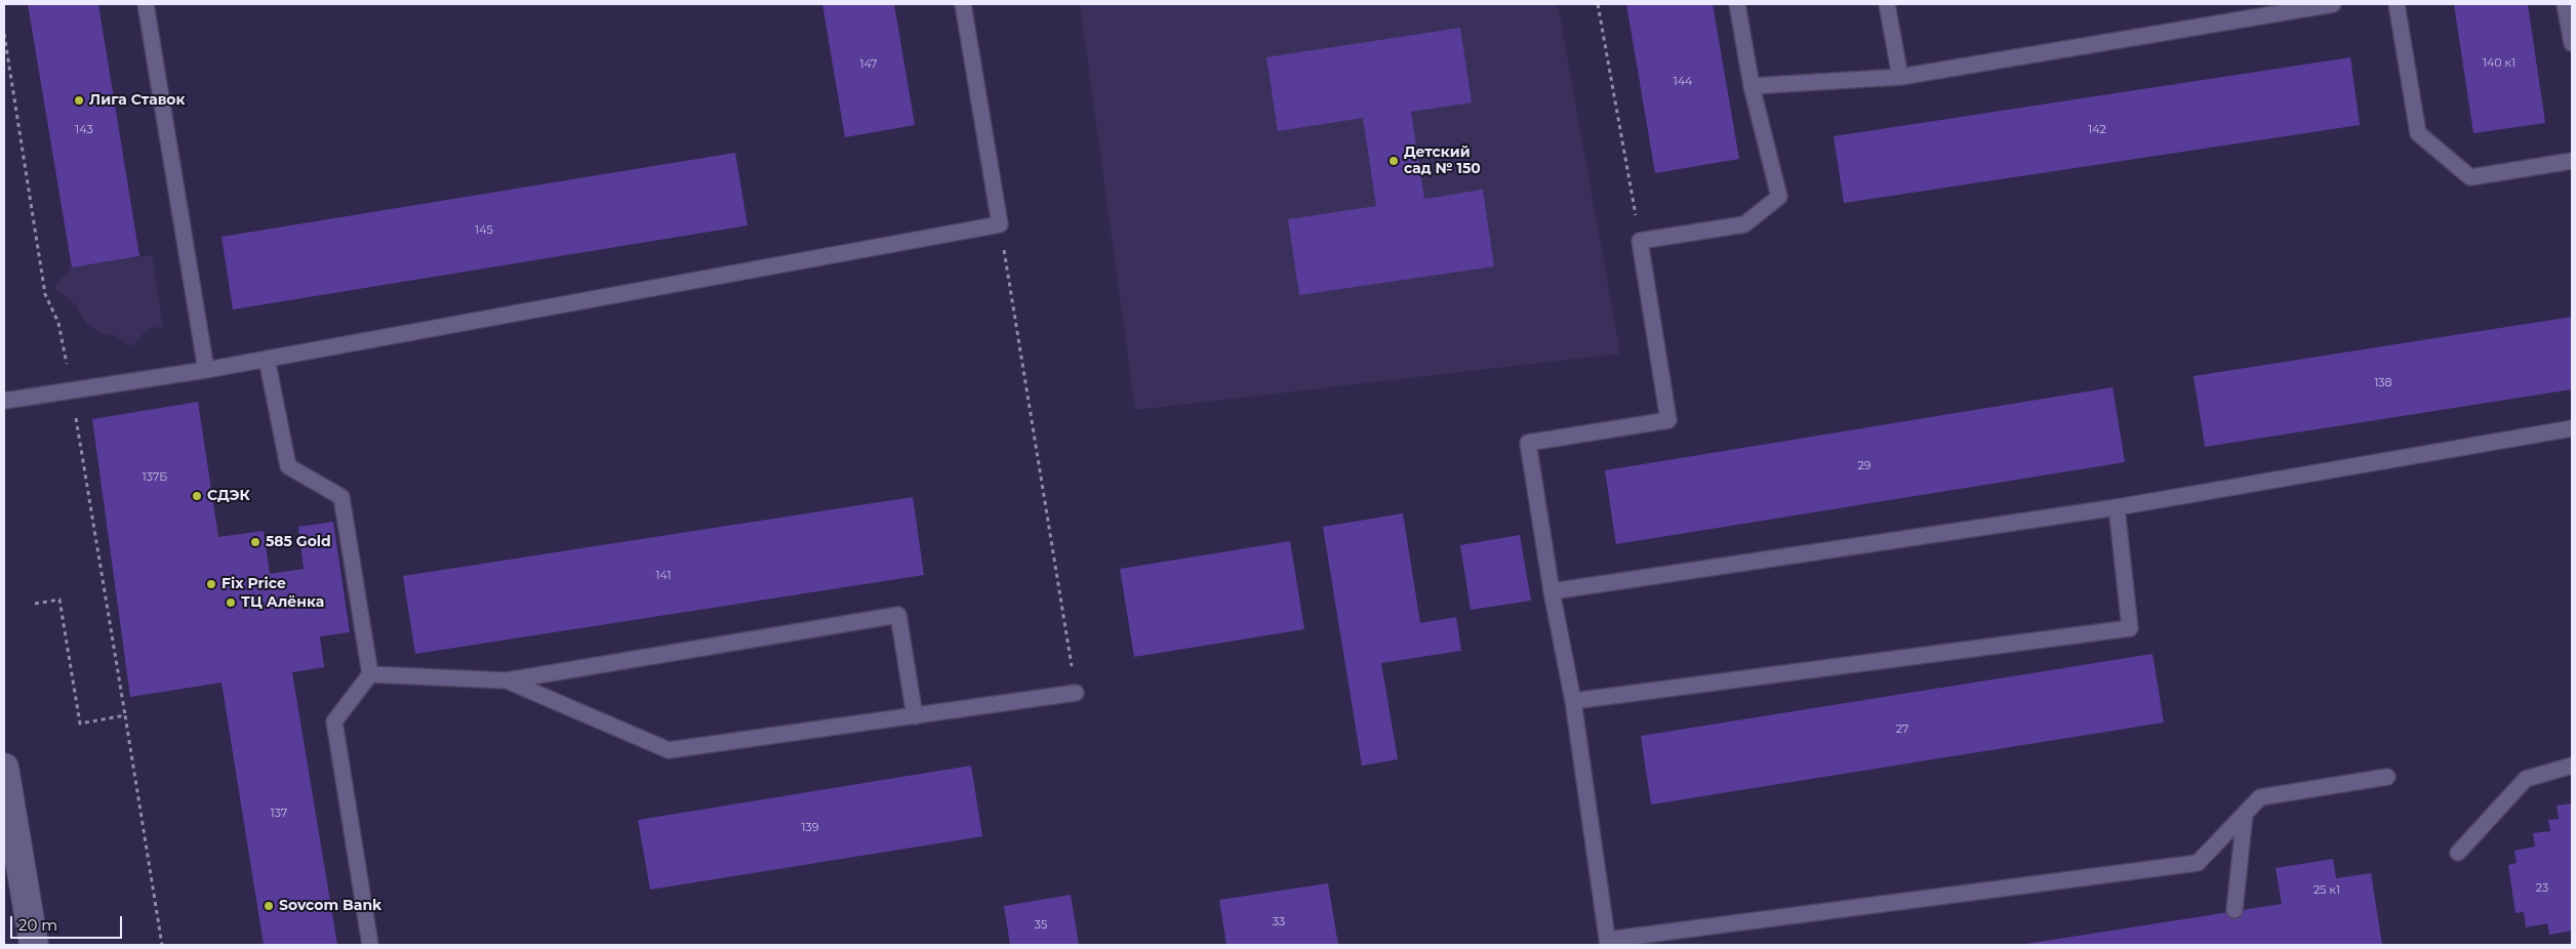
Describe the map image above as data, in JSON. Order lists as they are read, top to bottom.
{
  "places": [
    "Лига Ставок",
    "Детский сад № 150",
    "СДЭК",
    "585 Gold",
    "Fix Price",
    "ТЦ Алёнка",
    "Sovcom Bank"
  ],
  "house_numbers": [
    "140 к1",
    "147",
    "144",
    "143",
    "142",
    "145",
    "138",
    "29",
    "137Б",
    "141",
    "27",
    "137",
    "139",
    "23",
    "25 к1",
    "33",
    "35"
  ],
  "scale_bar": "20 m"
}
